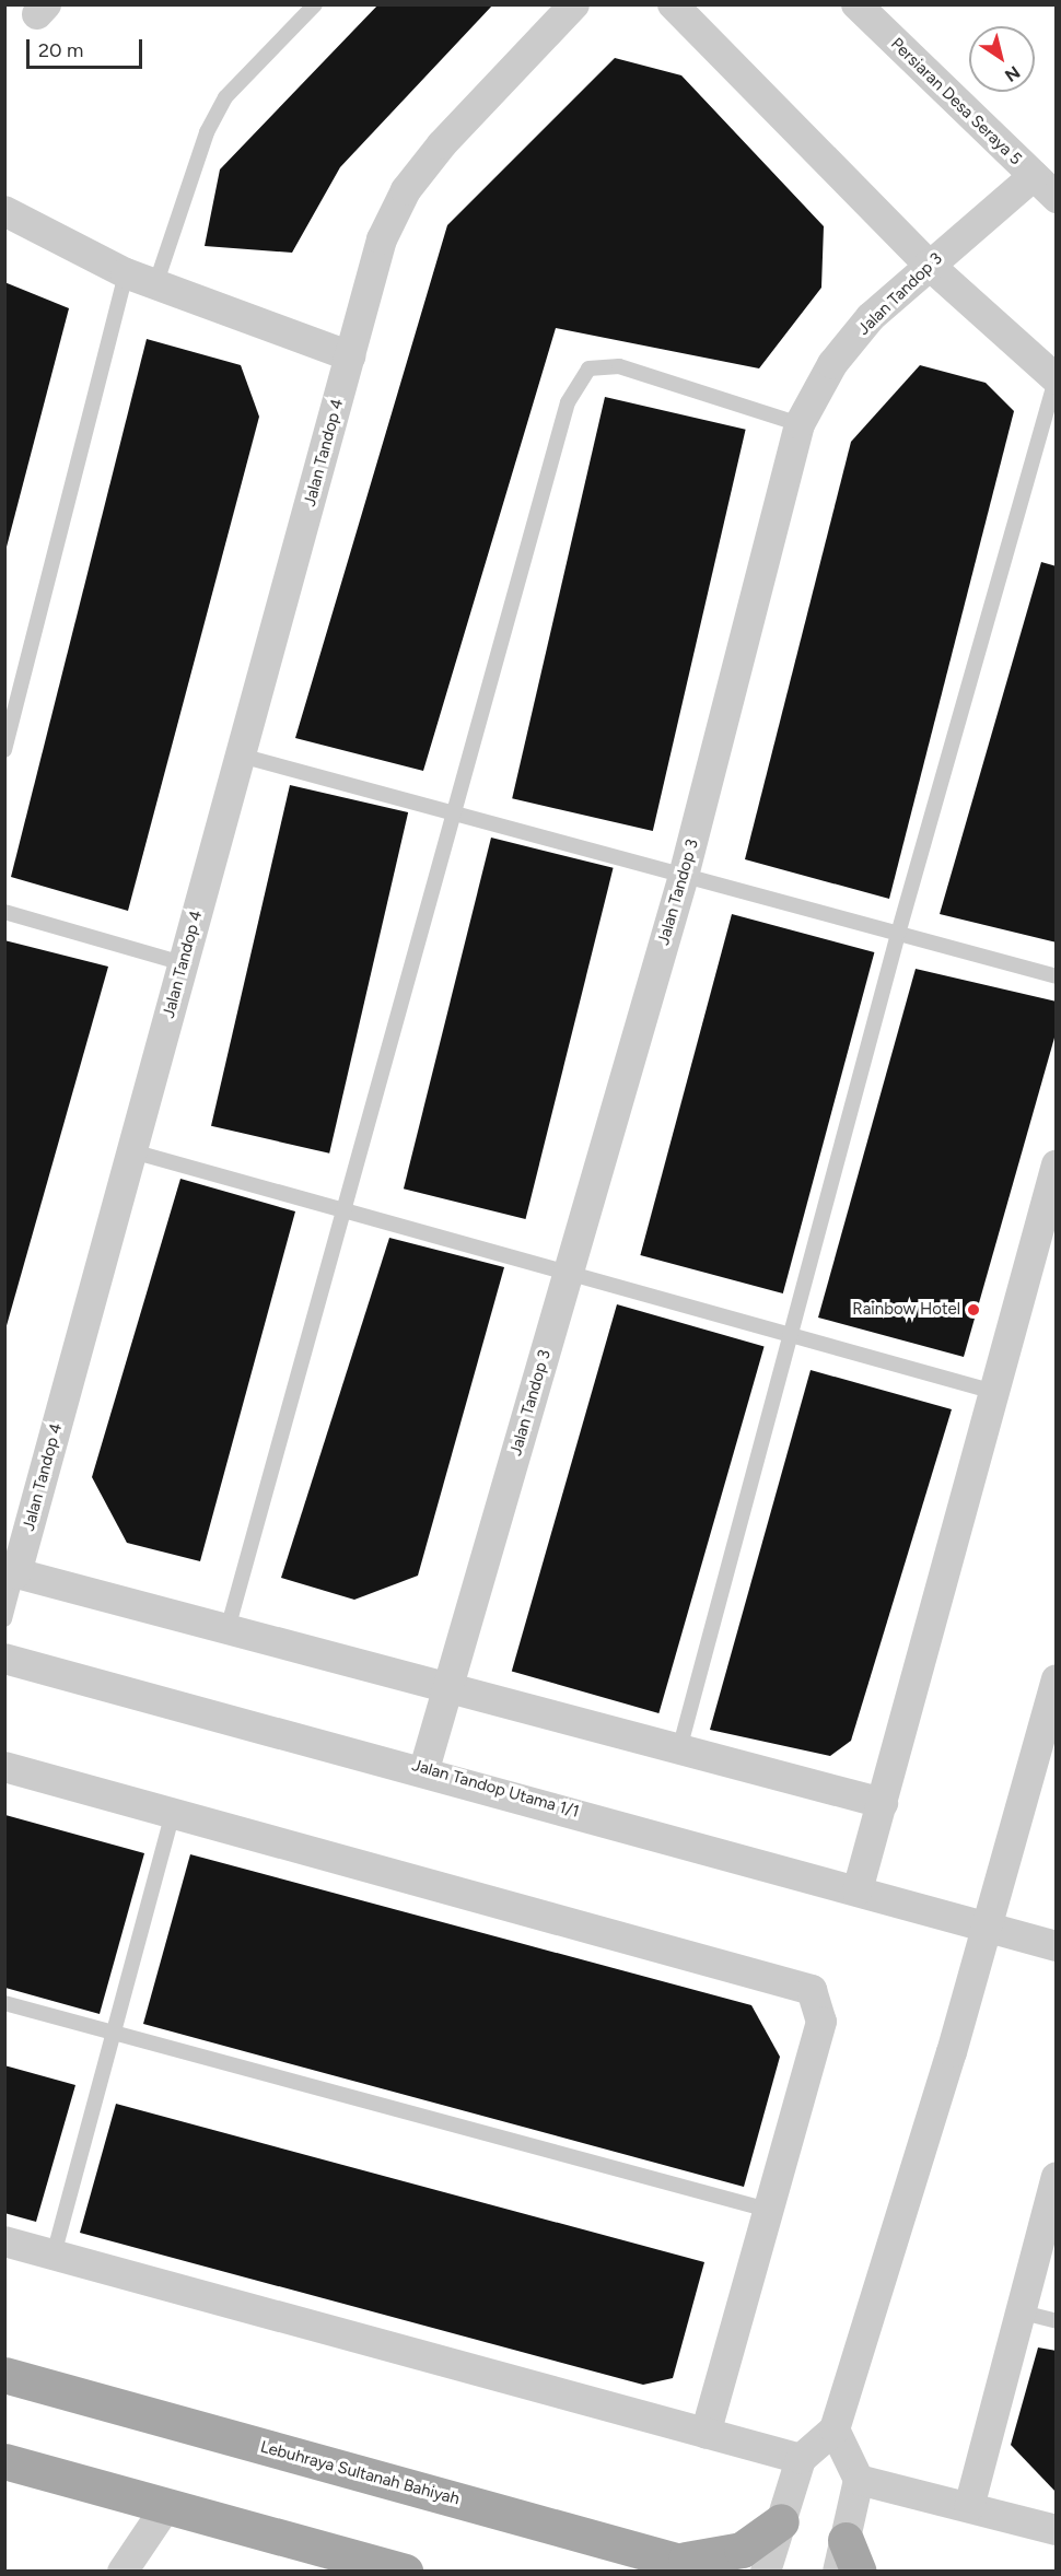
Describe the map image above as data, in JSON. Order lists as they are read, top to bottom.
{
  "streets": {
    "main road": ["Lebuhraya Sultanah Bahiyah"],
    "street": [
      "Persiaran Desa Seraya 5",
      "Jalan Tandop 3",
      "Jalan Tandop 4",
      "Jalan Tandop Utama 1/1"
    ]
  },
  "crossings": [
    ["Persiaran Desa Seraya 5", "Jalan Tandop 3"],
    ["Jalan Tandop 3", "Jalan Tandop Utama 1/1"]
  ],
  "places": ["Rainbow Hotel"],
  "scale_bar": "20 m",
  "north": "bottom right"
}
